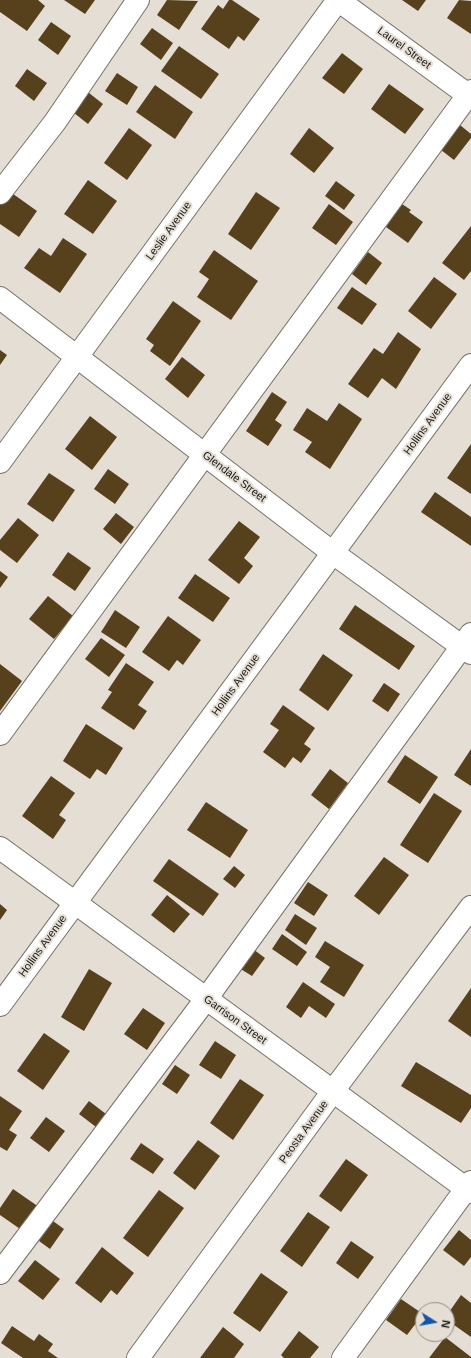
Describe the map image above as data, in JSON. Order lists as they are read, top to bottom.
{
  "streets": {
    "street": [
      "Laurel Street",
      "Leslie Avenue",
      "Hollins Avenue",
      "Glendale Street",
      "Garrison Street",
      "Peosta Avenue"
    ]
  },
  "crossings": [
    ["Laurel Street", "Leslie Avenue"],
    ["Leslie Avenue", "Glendale Street"],
    ["Hollins Avenue", "Glendale Street"],
    ["Hollins Avenue", "Garrison Street"],
    ["Garrison Street", "Peosta Avenue"]
  ],
  "north": "right"
}
